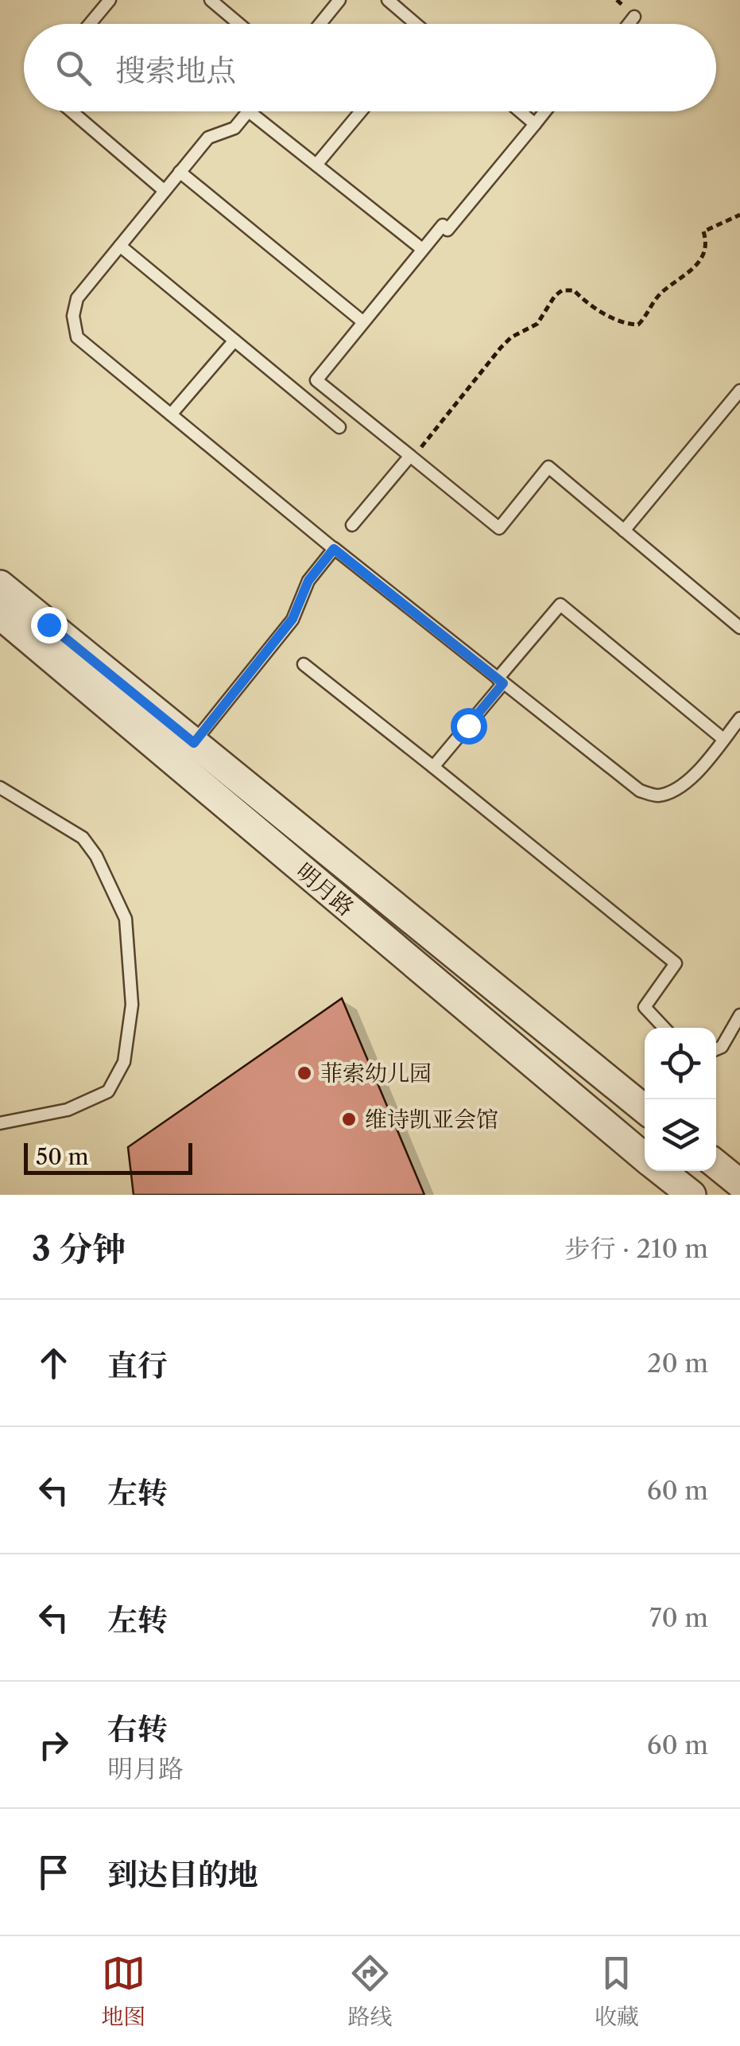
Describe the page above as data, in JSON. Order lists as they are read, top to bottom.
{
  "streets": {
    "street": ["明月路"]
  },
  "places": ["菲索幼儿园", "维诗凯亚会馆"],
  "scale_bar": "50 m",
  "page": {
    "search": "搜索地点",
    "scale": "50 m",
    "heading": ["3 分钟", "步行 · 210 m"],
    "list": [
      ["直行", "20 m"],
      ["左转", "60 m"],
      ["左转", "70 m"],
      ["右转", "明月路", "60 m"],
      "到达目的地"
    ],
    "nav": ["地图", "路线", "收藏"]
  }
}
